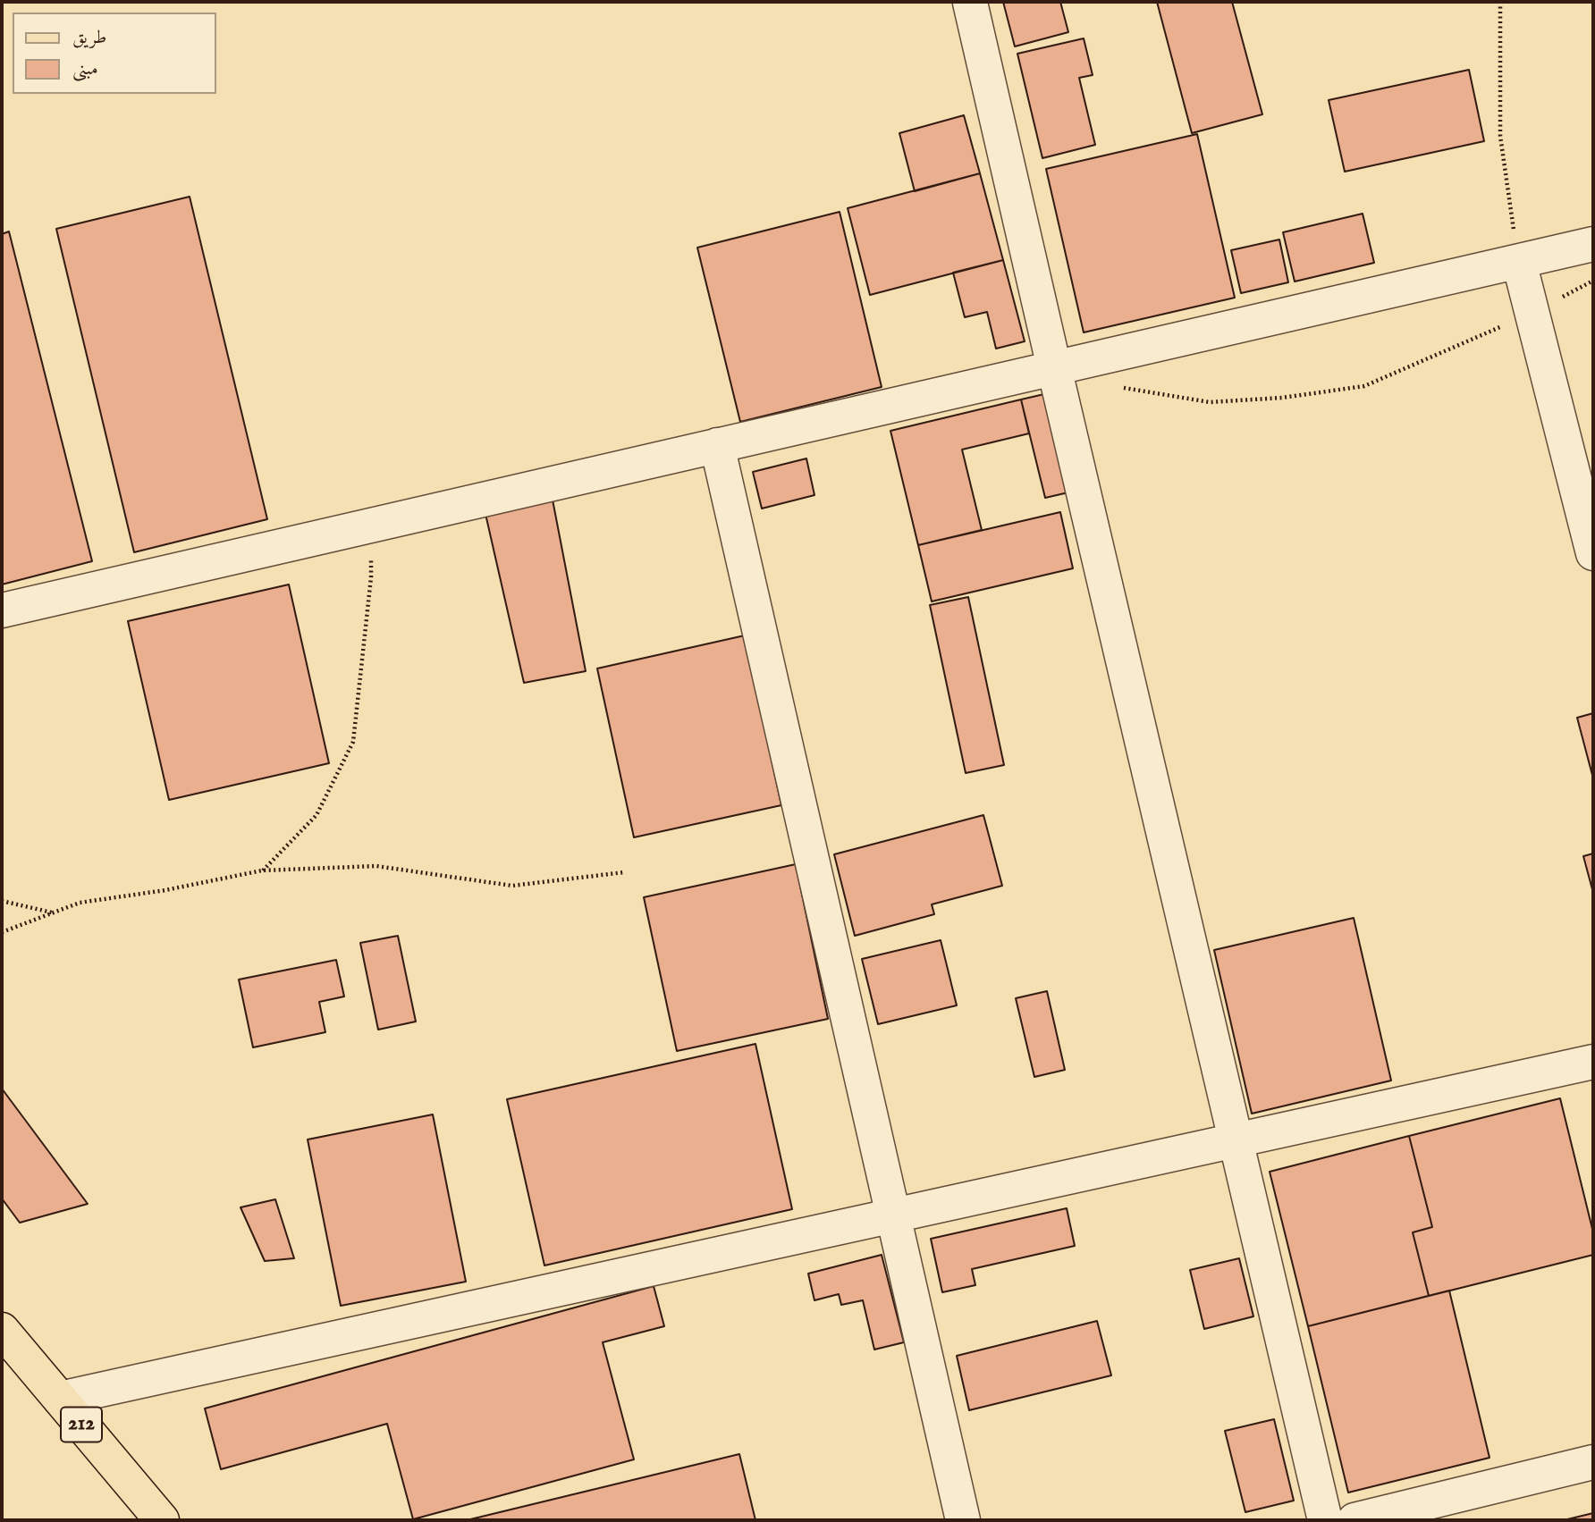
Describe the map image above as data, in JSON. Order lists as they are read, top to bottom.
{
  "streets": {
    "main road": ["212"]
  },
  "legend": ["طريق", "مبنى"]
}
